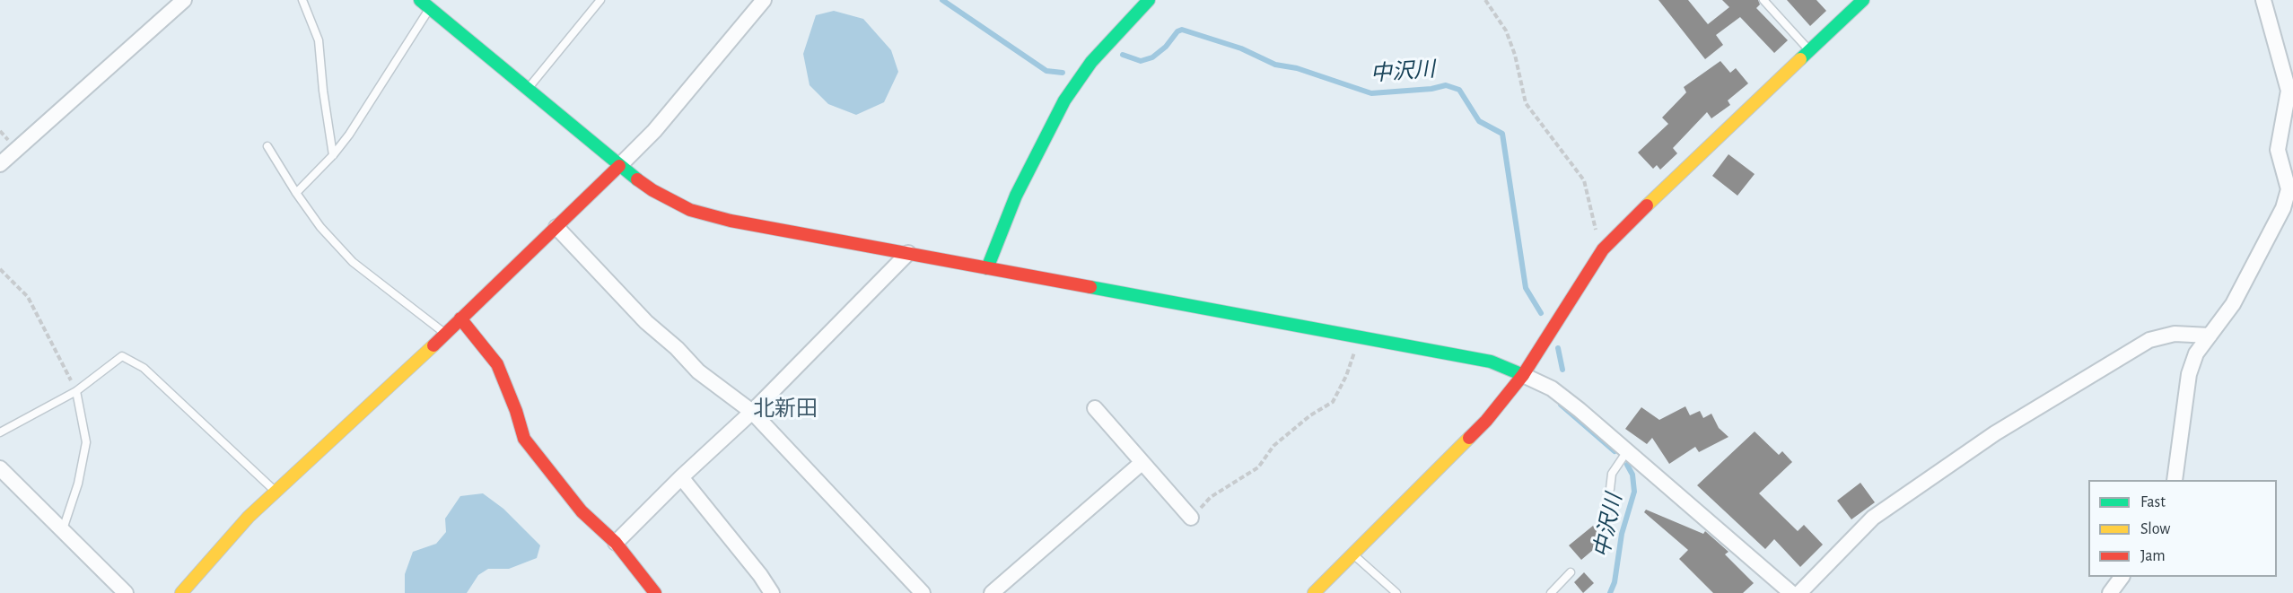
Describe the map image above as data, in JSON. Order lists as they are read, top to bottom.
{
  "districts": ["北新田"],
  "water": ["中沢川"],
  "legend": ["Fast", "Slow", "Jam"]
}
